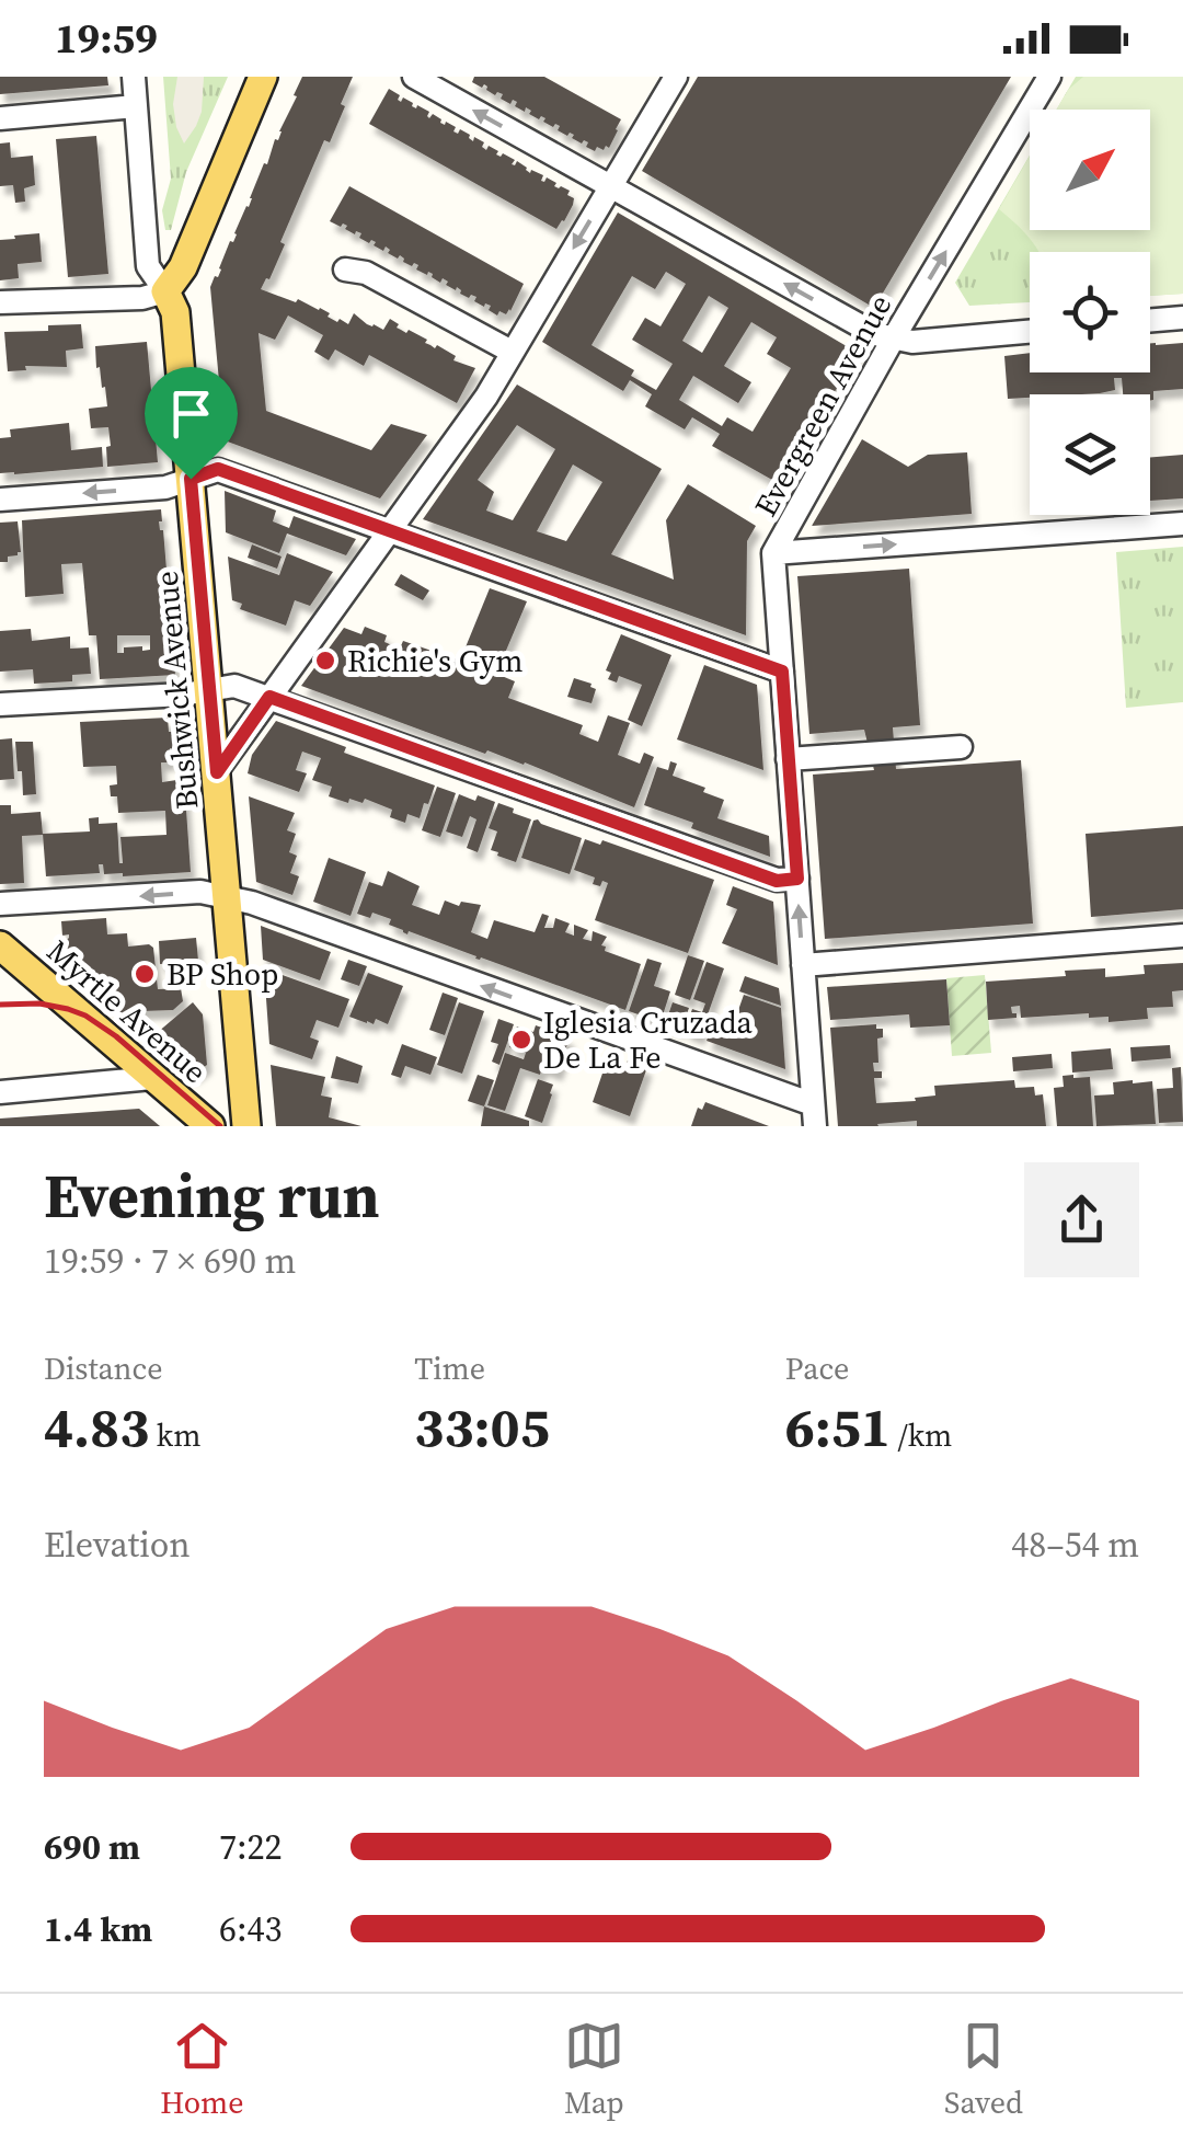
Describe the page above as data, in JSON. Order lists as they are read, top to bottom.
{
  "streets": {
    "main road": ["Bushwick Avenue", "Myrtle Avenue"],
    "street": ["Evergreen Avenue"]
  },
  "places": ["Richie's Gym", "BP Shop", "Iglesia Cruzada De La Fe"],
  "north": "top right",
  "page": {
    "status": "19:59",
    "heading": ["Evening run", "19:59 · 7 × 690 m"],
    "stats": [
      ["Distance", "4.83 km"],
      ["Time", "33:05"],
      ["Pace", "6:51 /km"]
    ],
    "chart": ["Elevation", "48–54 m"],
    "list": [
      {
        "name": "690 m",
        "note": "7:22"
      },
      {
        "name": "1.4 km",
        "note": "6:43"
      }
    ],
    "tabs": ["Home", "Map", "Saved"]
  }
}
